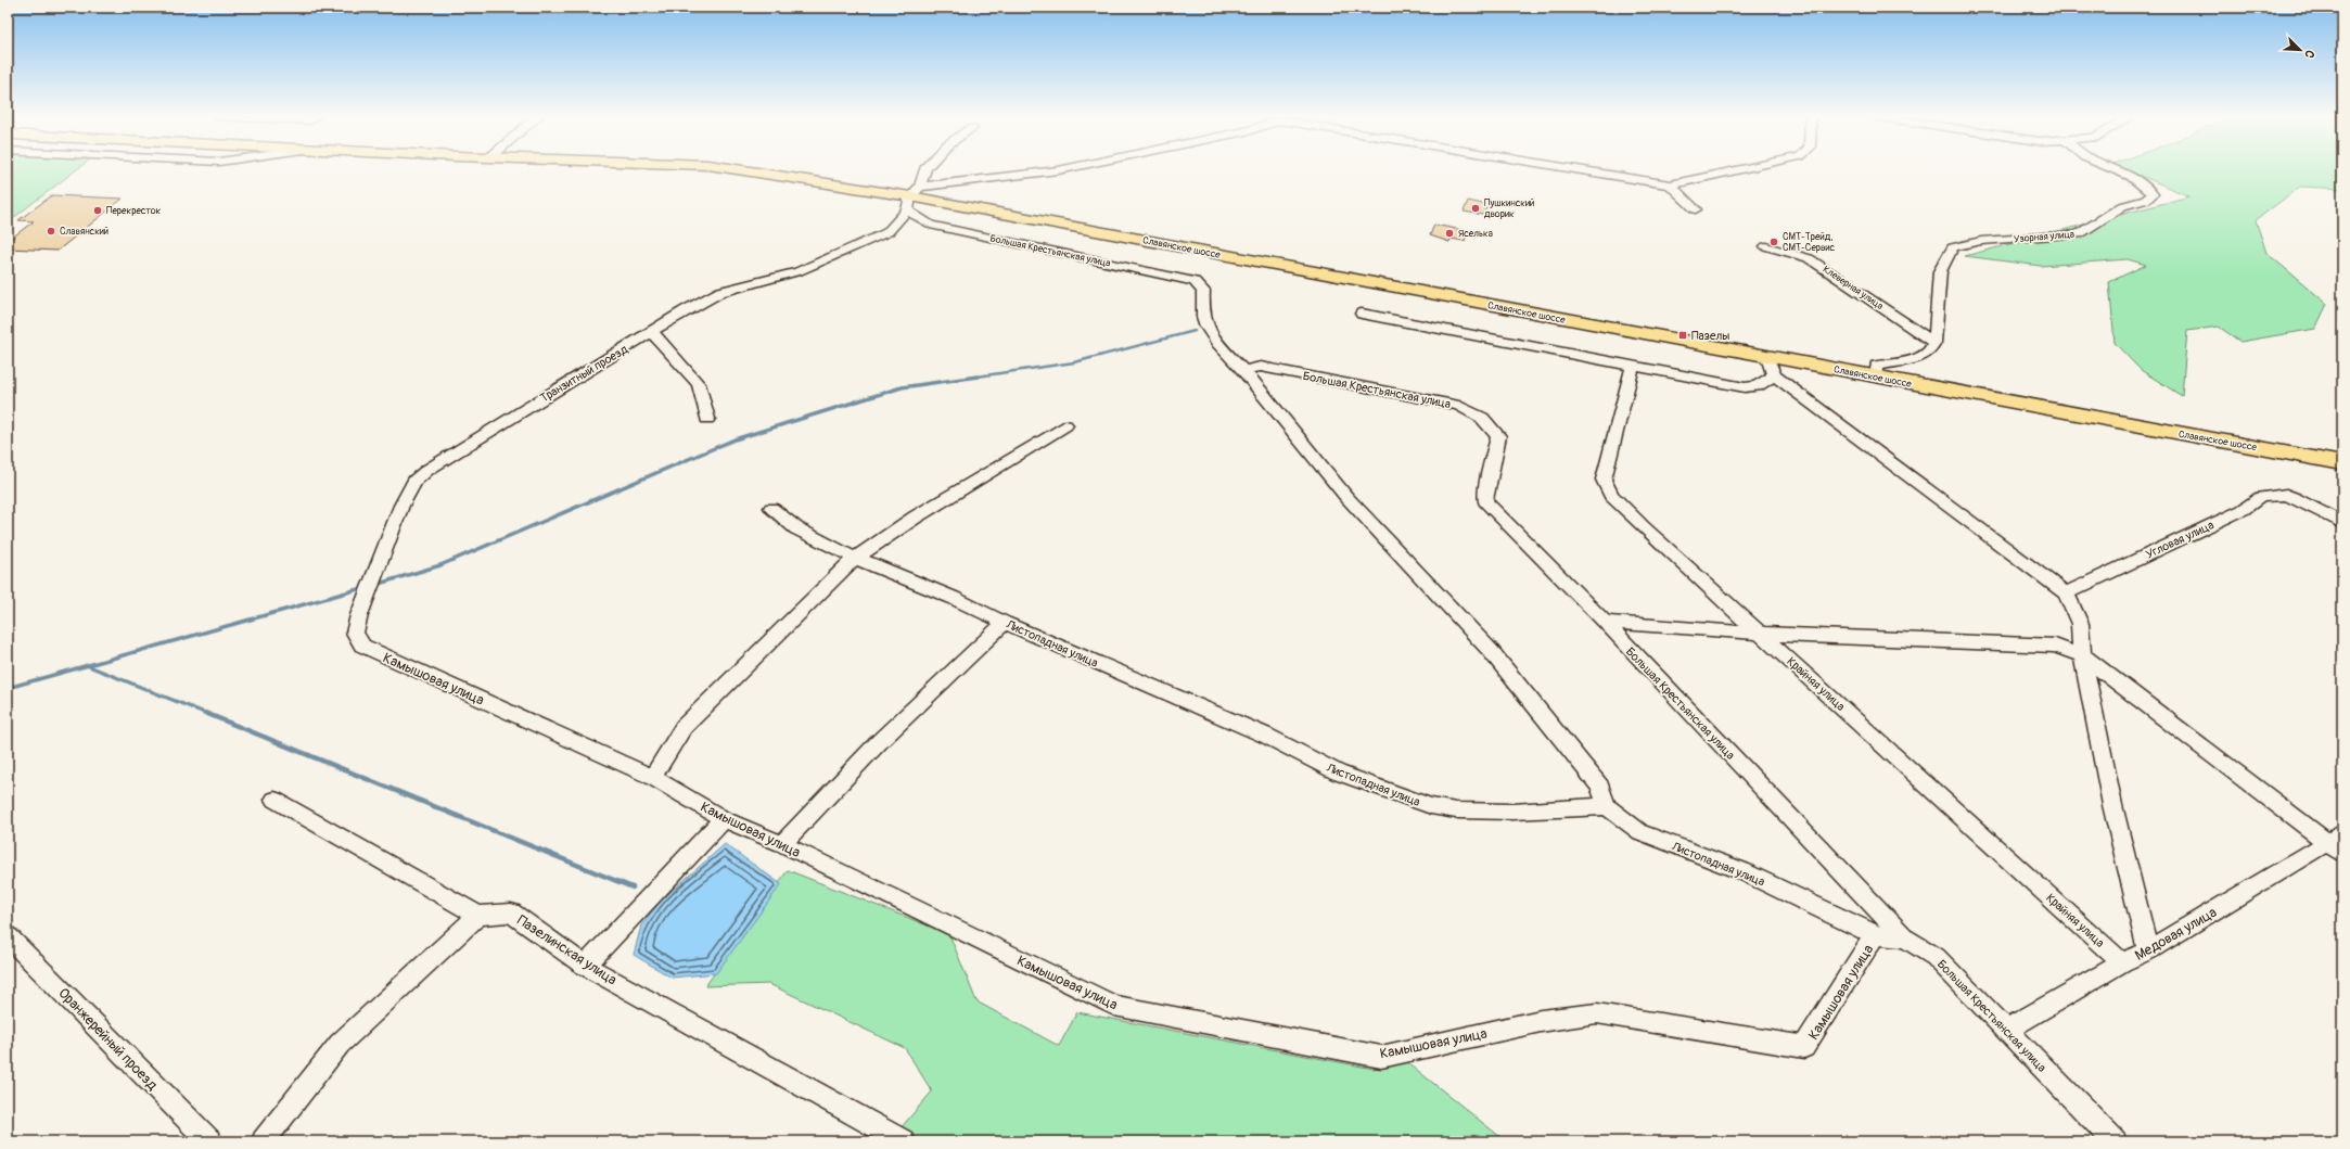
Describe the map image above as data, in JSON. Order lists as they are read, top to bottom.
{
  "streets": {
    "main road": ["Славянское шоссе"],
    "street": [
      "Узорная улица",
      "Большая Крестьянская улица",
      "Клеверная улица",
      "Транзитный проезд",
      "Угловая улица",
      "Листопадная улица",
      "Камышовая улица",
      "Крайняя улица",
      "Медовая улица",
      "Пазелинская улица",
      "Оранжерейный проезд"
    ]
  },
  "crossings": [
    ["Узорная улица", "Клеверная улица"],
    ["Славянское шоссе", "Большая Крестьянская улица"],
    ["Славянское шоссе", "Транзитный проезд"],
    ["Большая Крестьянская улица", "Транзитный проезд"],
    ["Большая Крестьянская улица", "Листопадная улица"],
    ["Большая Крестьянская улица", "Медовая улица"],
    ["Транзитный проезд", "Камышовая улица"],
    ["Листопадная улица", "Камышовая улица"],
    ["Крайняя улица", "Медовая улица"]
  ],
  "places": {
    "other": [
      "Пушкинский дворик",
      "Перекресток",
      "Славянский",
      "Яселька",
      "СМТ-Трейд, СМТ-Сервис"
    ],
    "transit": ["Пазелы"]
  },
  "north": "bottom right"
}
